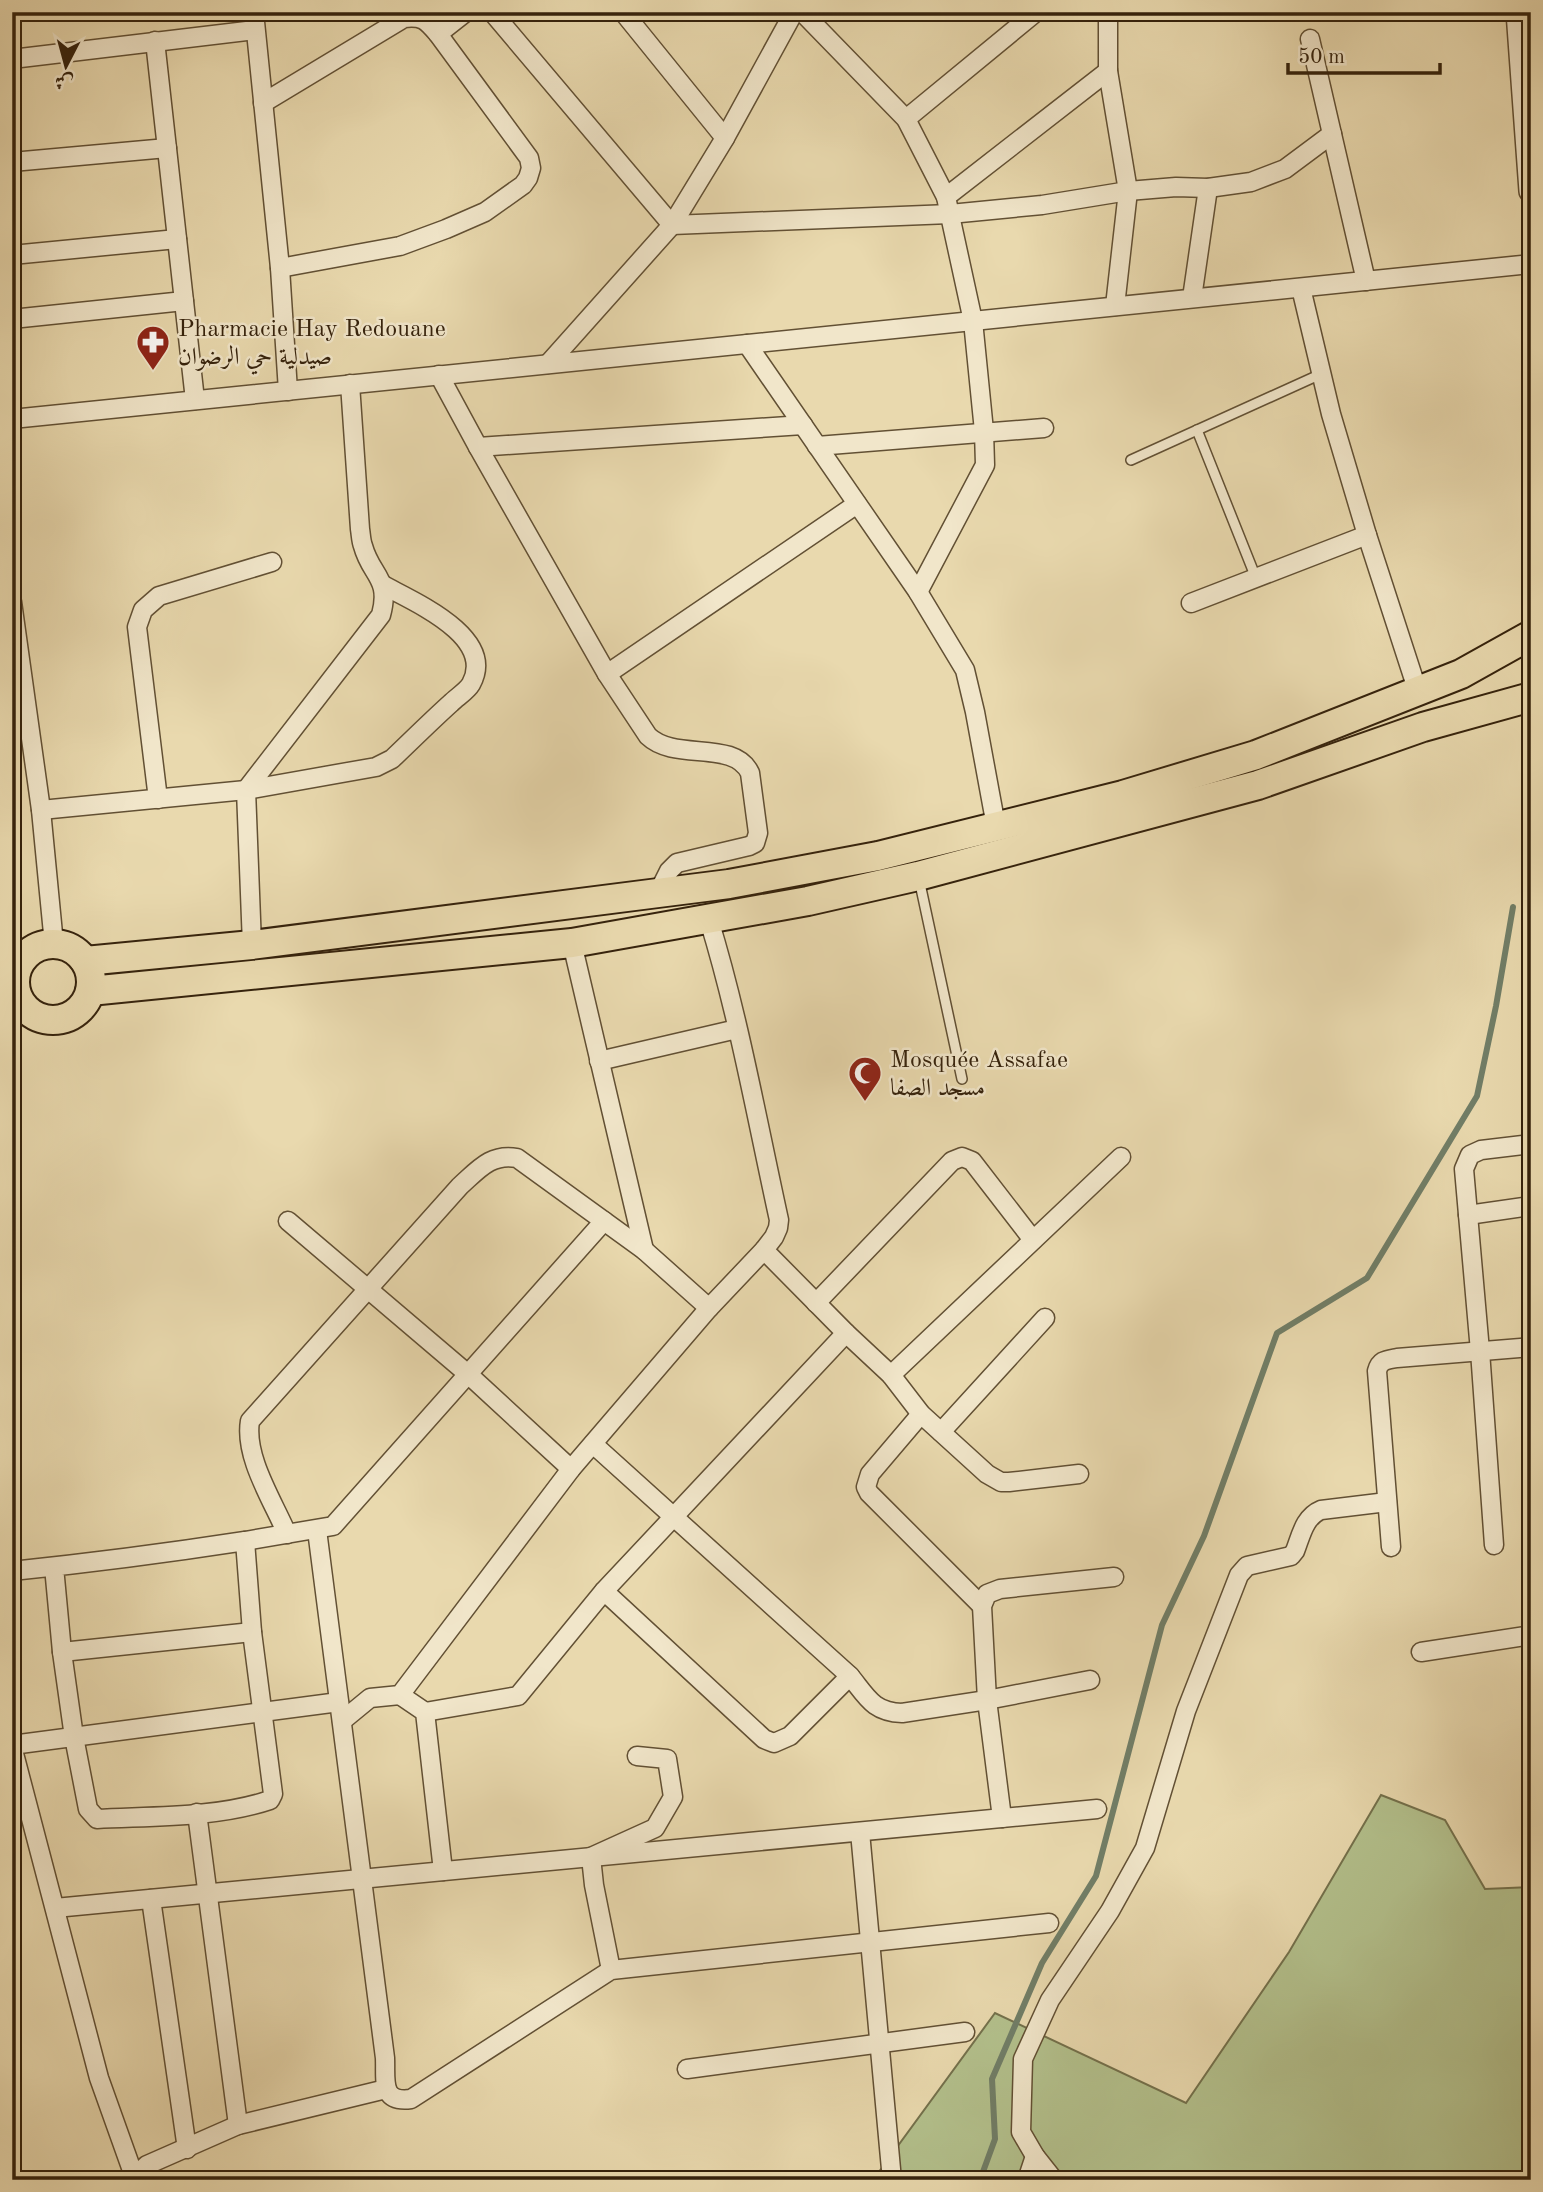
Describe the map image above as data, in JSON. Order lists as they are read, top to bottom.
{
  "places": {
    "pharmacy": ["Pharmacie Hay Redouane صيدلية حي الرضوان"],
    "mosque": ["Mosquée Assafae مسجد الصفا"]
  },
  "scale_bar": "50 m",
  "north": "bottom"
}
